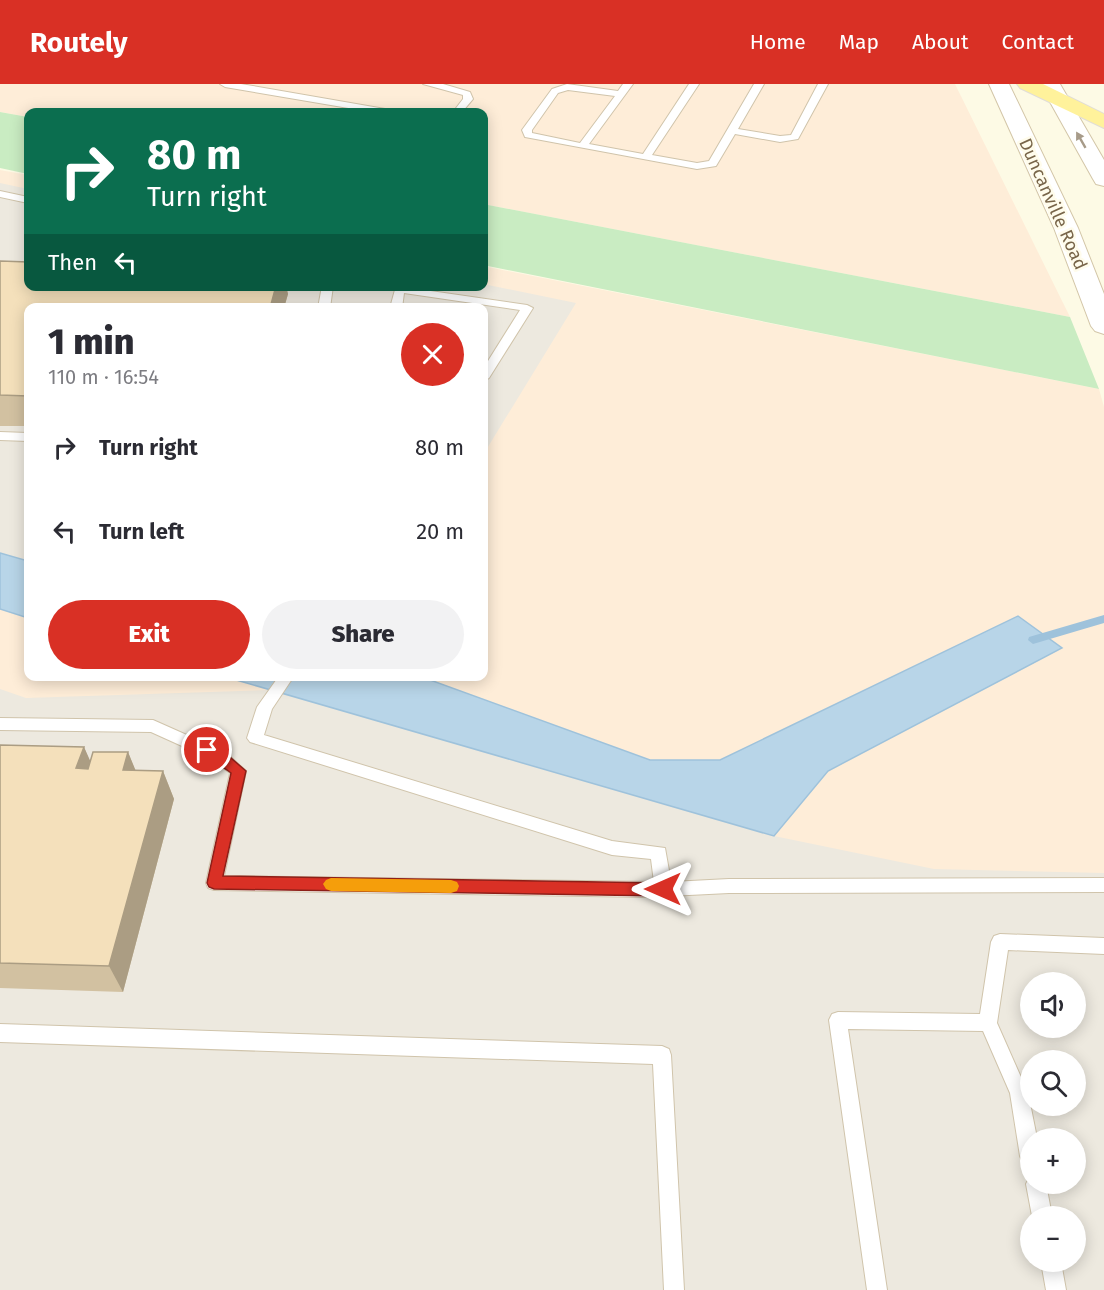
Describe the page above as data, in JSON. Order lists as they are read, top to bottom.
{
  "streets": {
    "main road": ["Duncanville Road"]
  },
  "page": {
    "header": "Routely",
    "nav": [
      "Home",
      "Map",
      "About",
      "Contact"
    ],
    "turn": ["80 m", "Turn right"],
    "then": "Then",
    "heading": ["1 min", "110 m · 16:54"],
    "list": [
      {
        "name": "Turn right",
        "value": "80 m"
      },
      {
        "name": "Turn left",
        "value": "20 m"
      }
    ],
    "buttons": ["Exit", "Share"],
    "map_buttons": ["+", "−"]
  }
}
